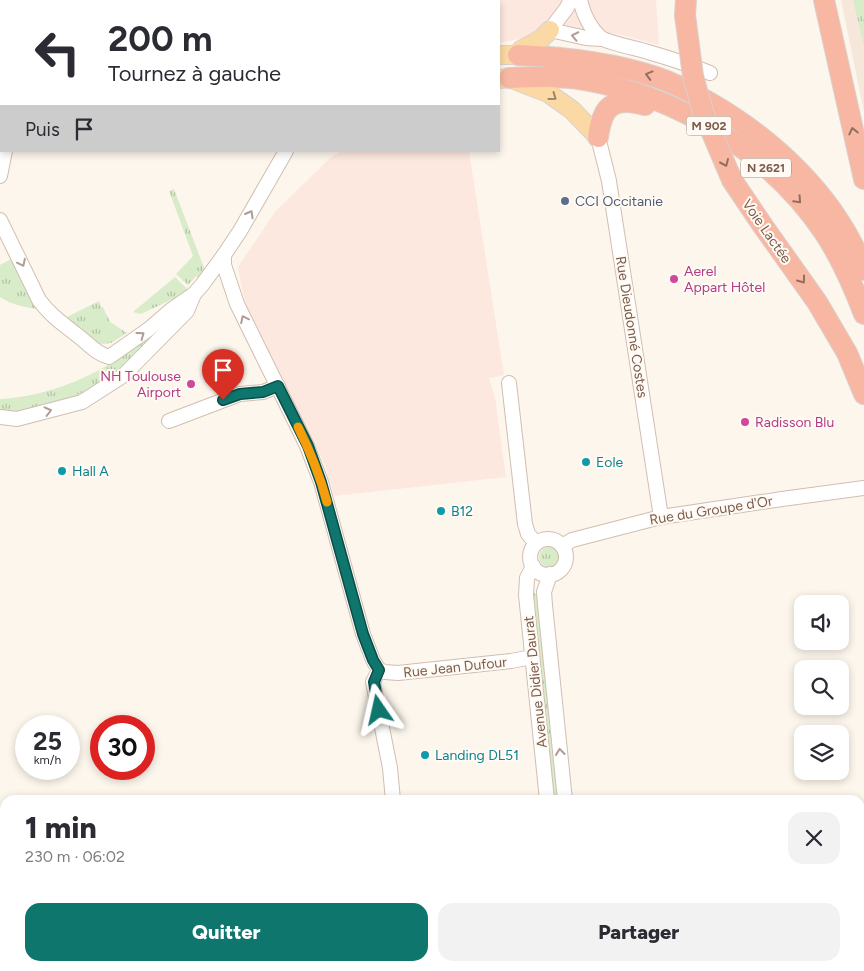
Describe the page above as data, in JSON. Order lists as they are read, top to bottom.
{
  "streets": {
    "highway": ["M 902", "N 2621", "Voie Lactée"],
    "street": [
      "Rue Dieudonné Costes",
      "Rue du Groupe d'Or",
      "Rue Jean Dufour",
      "Avenue Didier Daurat"
    ]
  },
  "crossings": [
    ["Rue Dieudonné Costes", "Rue du Groupe d'Or"],
    ["Rue du Groupe d'Or", "Avenue Didier Daurat"],
    ["Rue Jean Dufour", "Avenue Didier Daurat"]
  ],
  "places": [
    "CCI Occitanie",
    "Aerel Appart Hôtel",
    "NH Toulouse Airport",
    "Radisson Blu",
    "Eole",
    "Hall A",
    "B12",
    "Landing DL51"
  ],
  "page": {
    "turn": ["200 m", "Tournez à gauche"],
    "then": "Puis",
    "speed": "25 km/h",
    "limit": "30",
    "heading": ["1 min", "230 m · 06:02"],
    "buttons": ["Quitter", "Partager"]
  }
}
